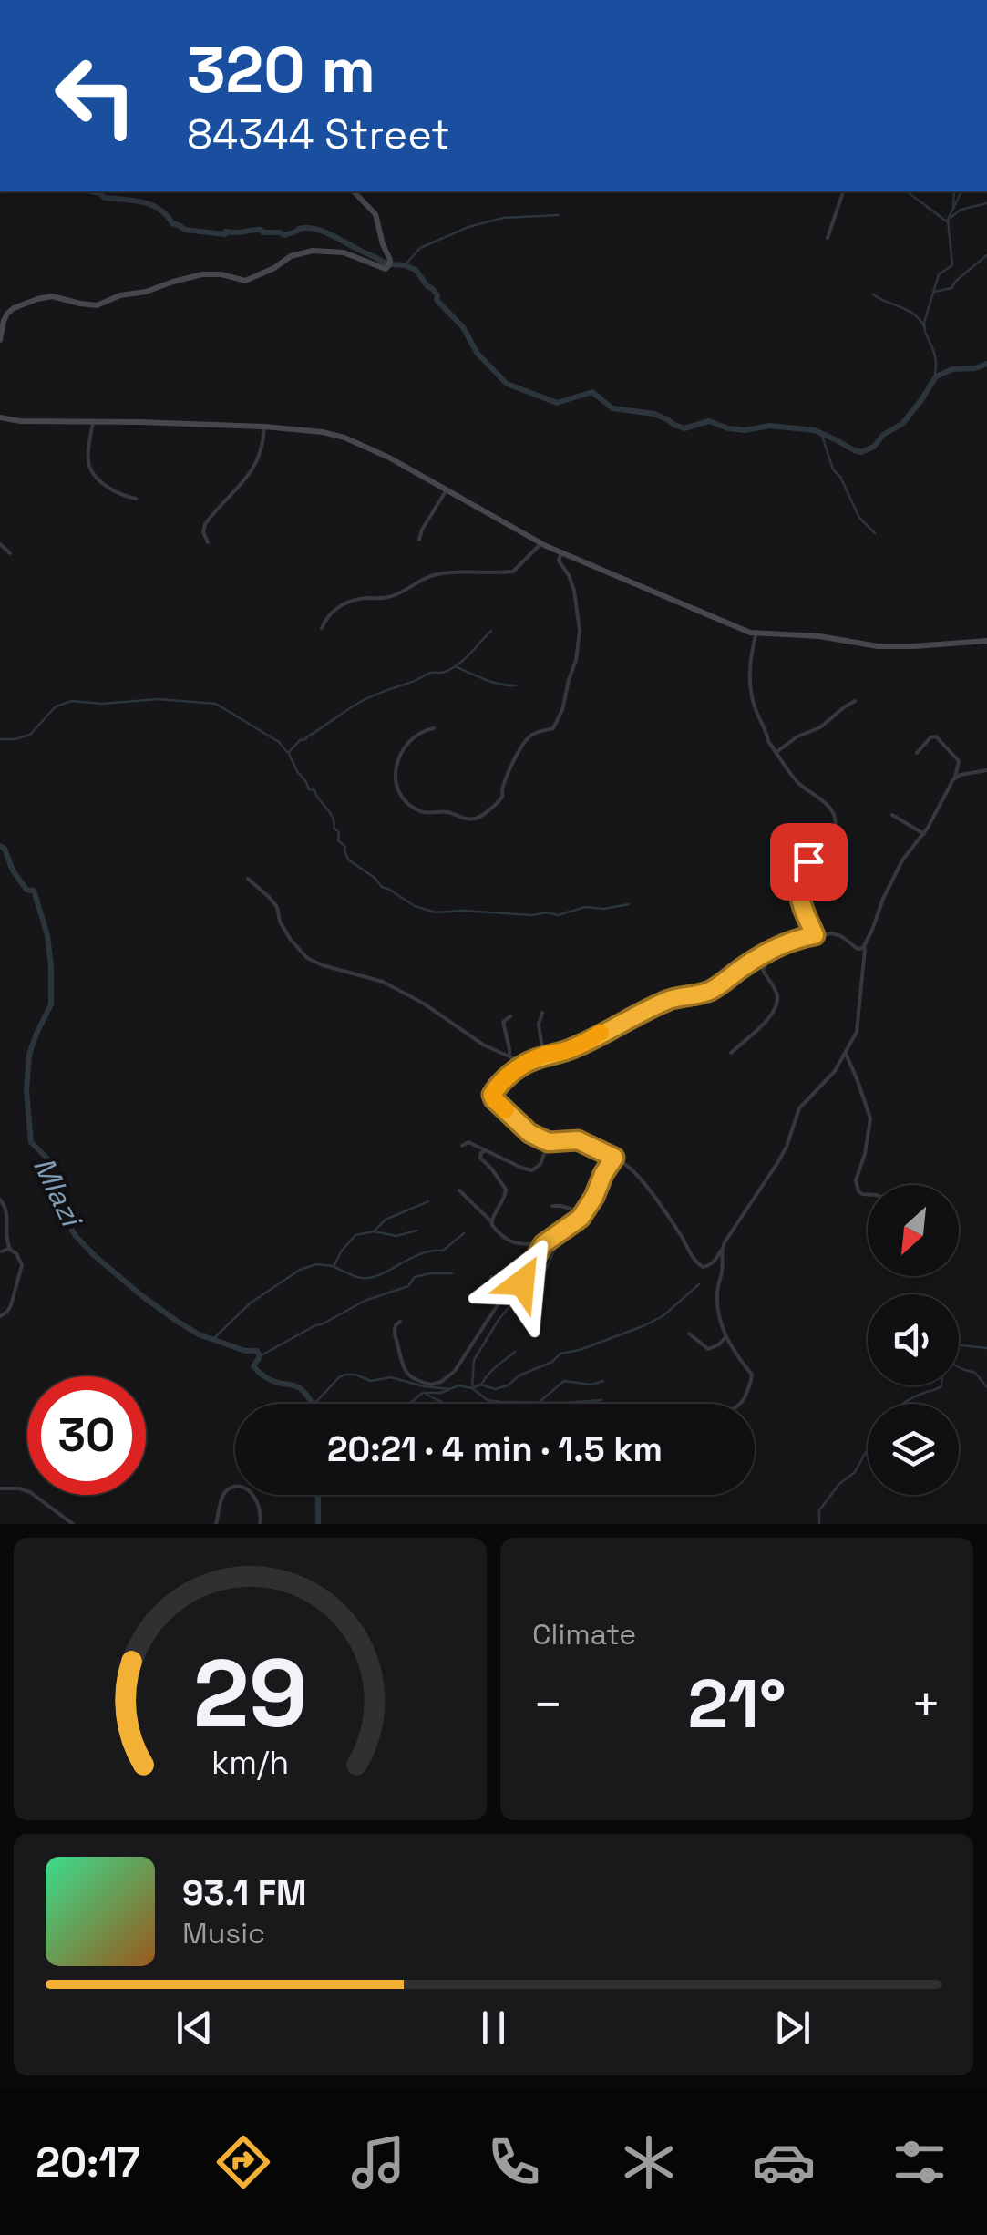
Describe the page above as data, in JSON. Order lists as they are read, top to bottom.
{
  "water": ["Mlazi"],
  "north": "bottom left",
  "page": {
    "turn": ["320 m", "84344 Street"],
    "limit": "30",
    "trip": "20:21 · 4 min · 1.5 km",
    "tile": "Climate",
    "heat": ["−", "21°", "+"],
    "song": ["93.1 FM", "Music"],
    "tabs": "20:17",
    "gauge": ["29", "km/h"]
  }
}
